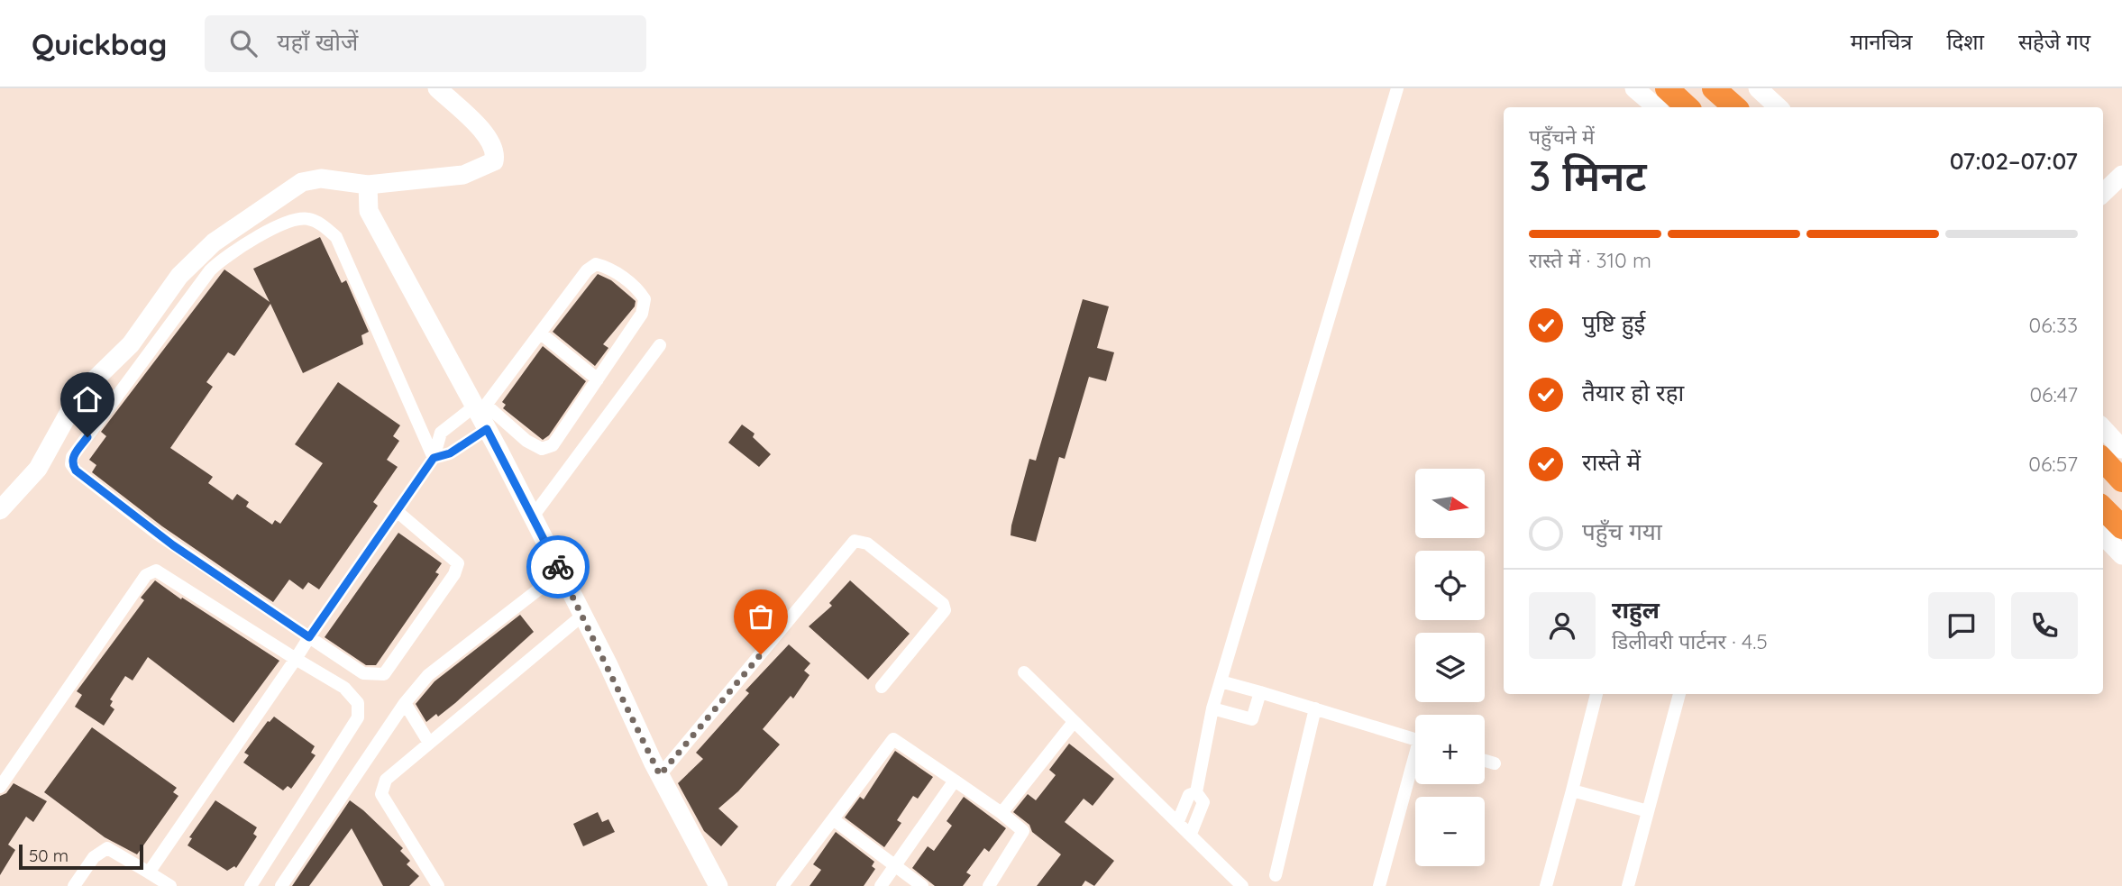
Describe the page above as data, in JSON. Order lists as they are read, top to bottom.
{
  "scale_bar": "50 m",
  "north": "right",
  "page": {
    "header": "Quickbag",
    "search": "यहाँ खोजें",
    "nav": ["मानचित्र", "दिशा", "सहेजे गए"],
    "heading": ["3 मिनट", "पहुँचने में", "07:02–07:07"],
    "panel": ["राहुल", "डिलीवरी पार्टनर · 4.5"],
    "bar": "रास्ते में · 310 m",
    "list": [
      ["पुष्टि हुई", "06:33"],
      ["तैयार हो रहा", "06:47"],
      ["रास्ते में", "06:57"],
      "पहुँच गया"
    ],
    "map_buttons": ["+", "−"],
    "scale": "50 m"
  }
}
